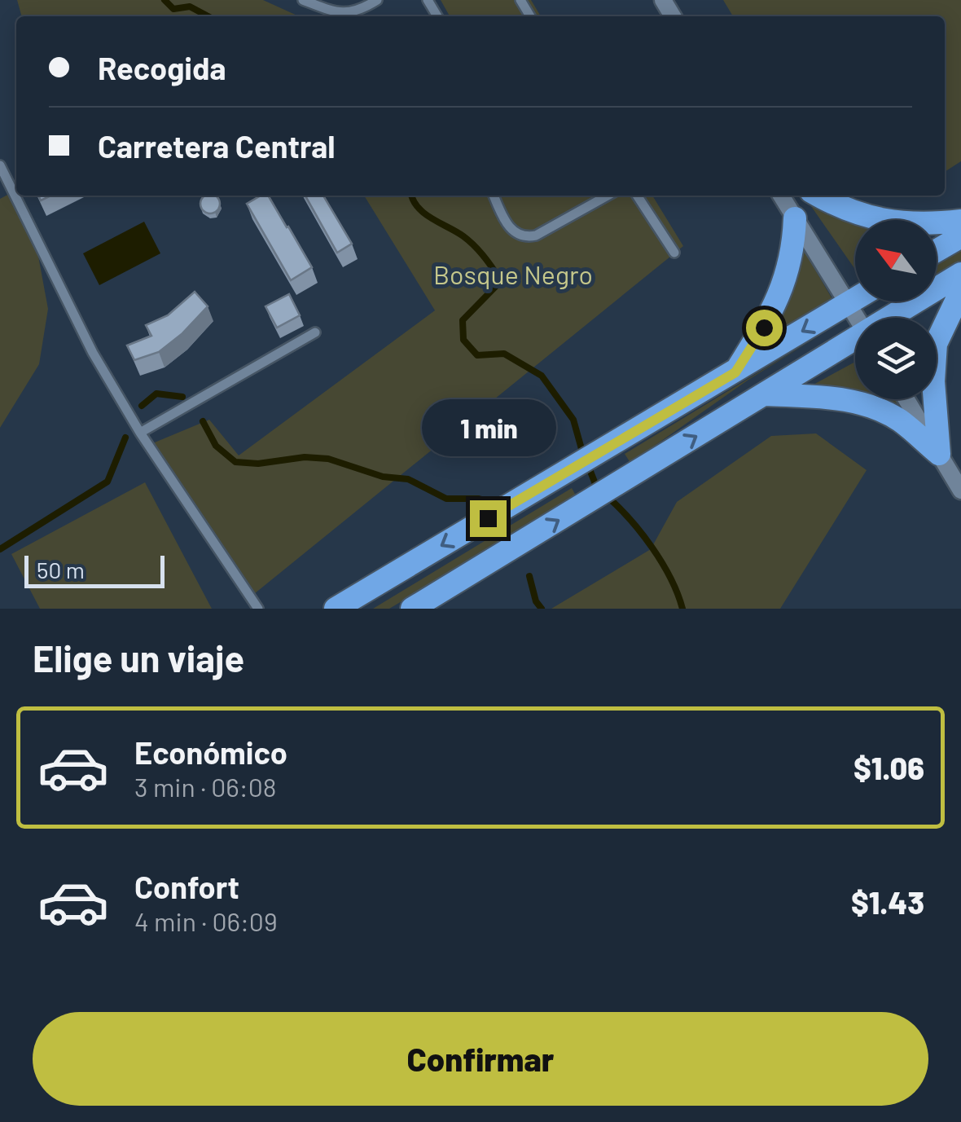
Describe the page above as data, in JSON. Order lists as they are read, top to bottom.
{
  "parks": ["Bosque Negro"],
  "scale_bar": "50 m",
  "north": "top left",
  "page": {
    "banner": ["Recogida", "Carretera Central"],
    "bubble": "1 min",
    "scale": "50 m",
    "heading": "Elige un viaje",
    "list": [
      {
        "name": "Económico",
        "note": "3 min · 06:08",
        "value": "$1.06"
      },
      {
        "name": "Confort",
        "note": "4 min · 06:09",
        "value": "$1.43"
      }
    ],
    "buttons": "Confirmar"
  }
}
